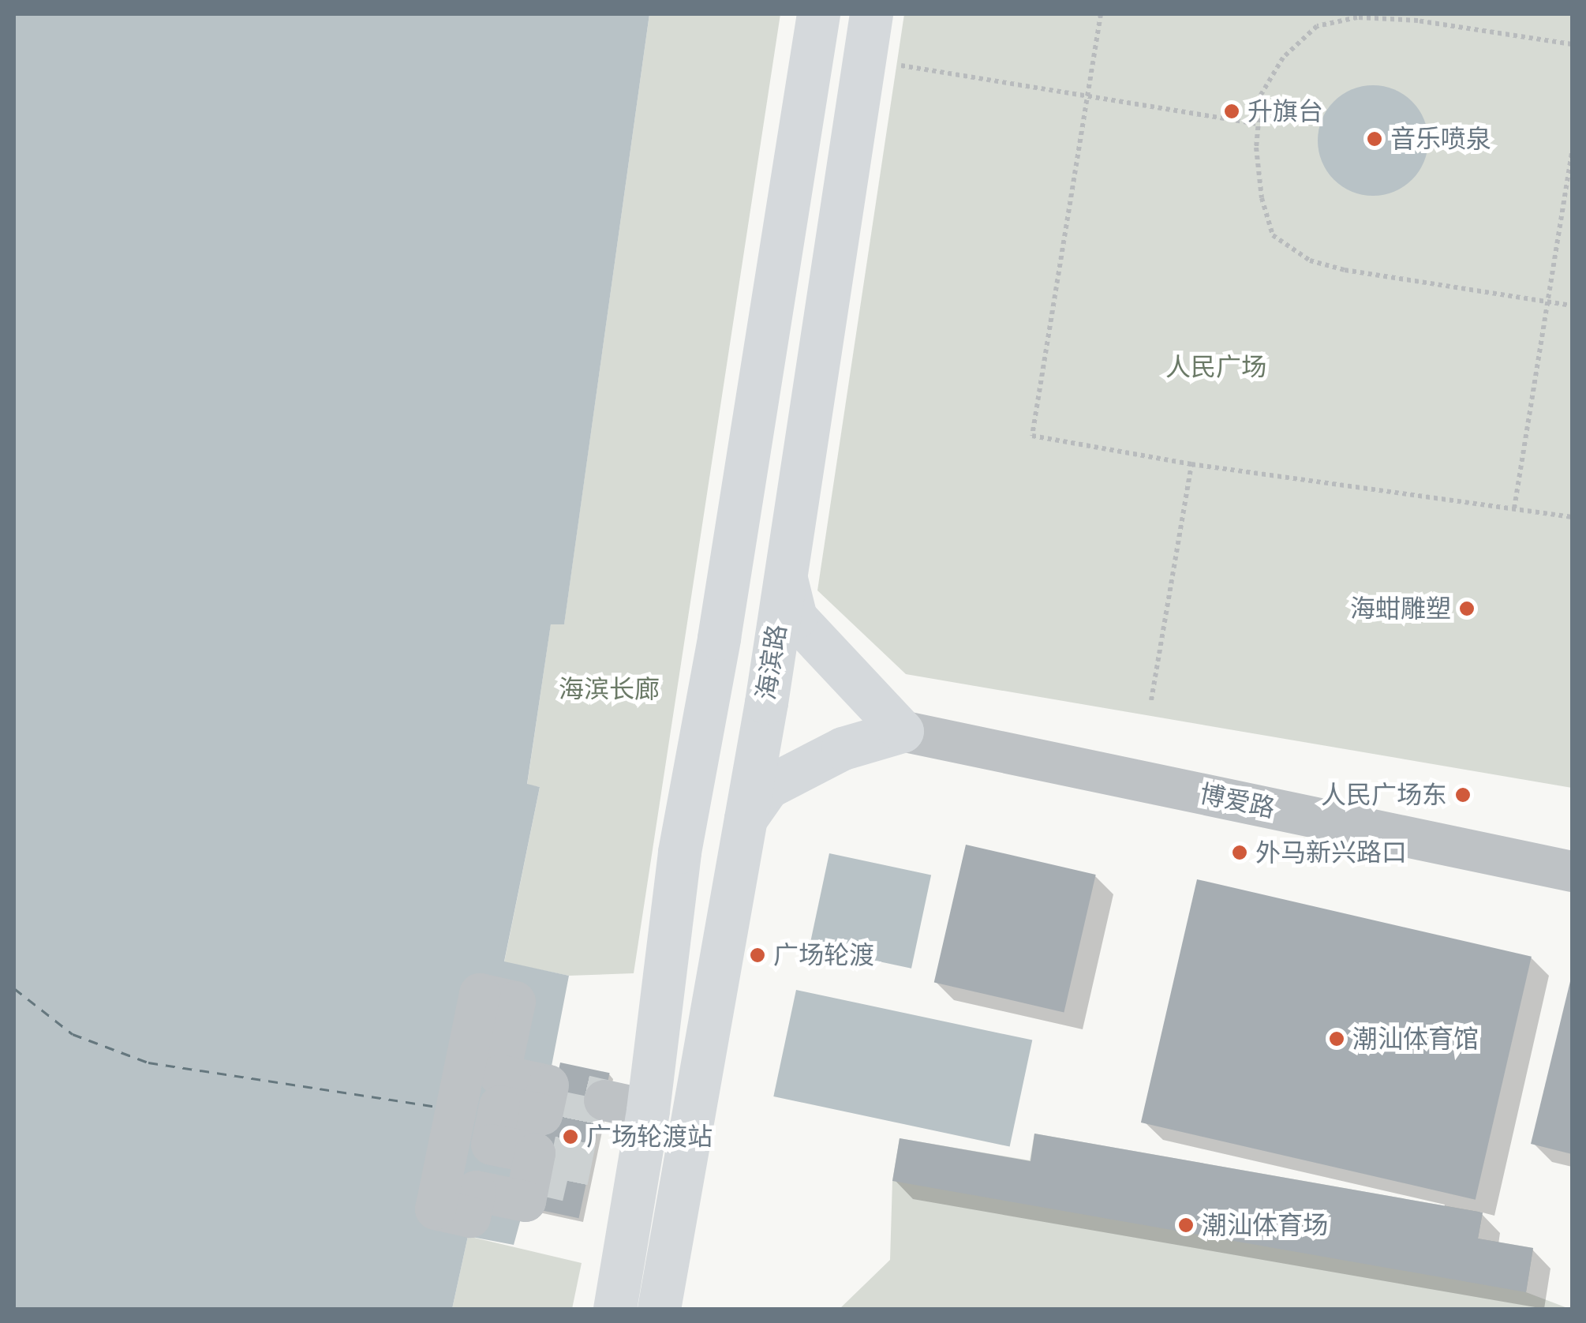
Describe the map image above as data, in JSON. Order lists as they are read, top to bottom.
{
  "streets": {
    "main road": ["海滨路"],
    "street": ["博爱路"]
  },
  "parks": ["人民广场", "海滨长廊"],
  "places": [
    "升旗台",
    "音乐喷泉",
    "海蚶雕塑",
    "人民广场东",
    "外马新兴路口",
    "广场轮渡",
    "潮汕体育馆",
    "广场轮渡站",
    "潮汕体育场"
  ]
}
